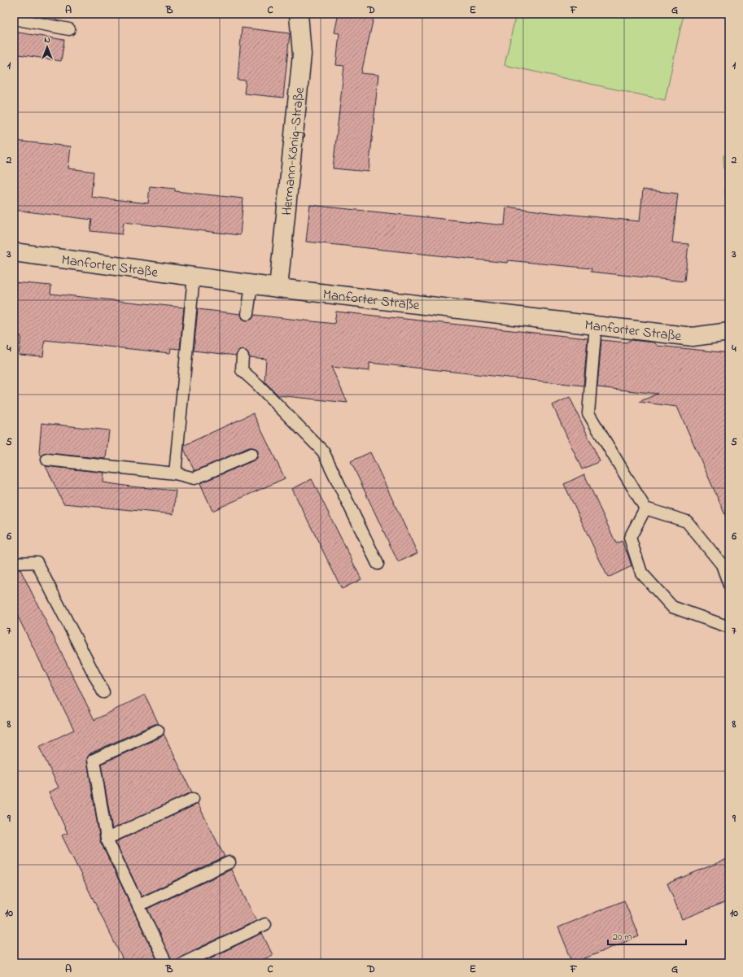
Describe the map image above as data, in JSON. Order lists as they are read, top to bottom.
{
  "streets": {
    "street": ["Hermann-König-Straße", "Manforter Straße"]
  },
  "crossings": [
    ["Hermann-König-Straße", "Manforter Straße"]
  ],
  "scale_bar": "20 m",
  "north": "top",
  "grid": {
    "columns": [
      "A",
      "B",
      "C",
      "D",
      "E",
      "F",
      "G"
    ],
    "rows": [
      "1",
      "2",
      "3",
      "4",
      "5",
      "6",
      "7",
      "8",
      "9",
      "10"
    ]
  }
}
